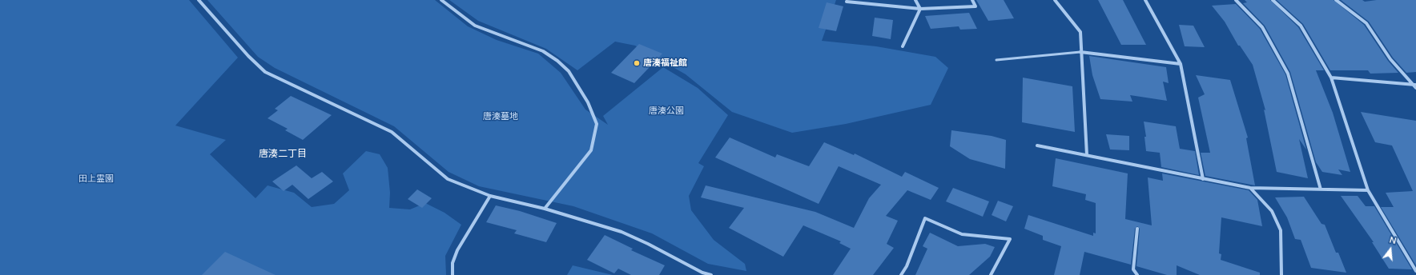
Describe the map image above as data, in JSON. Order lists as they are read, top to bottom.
{
  "districts": ["唐湊二丁目"],
  "parks": ["唐湊公園", "唐湊墓地", "田上霊園"],
  "places": ["唐湊福祉館"],
  "north": "top"
}
